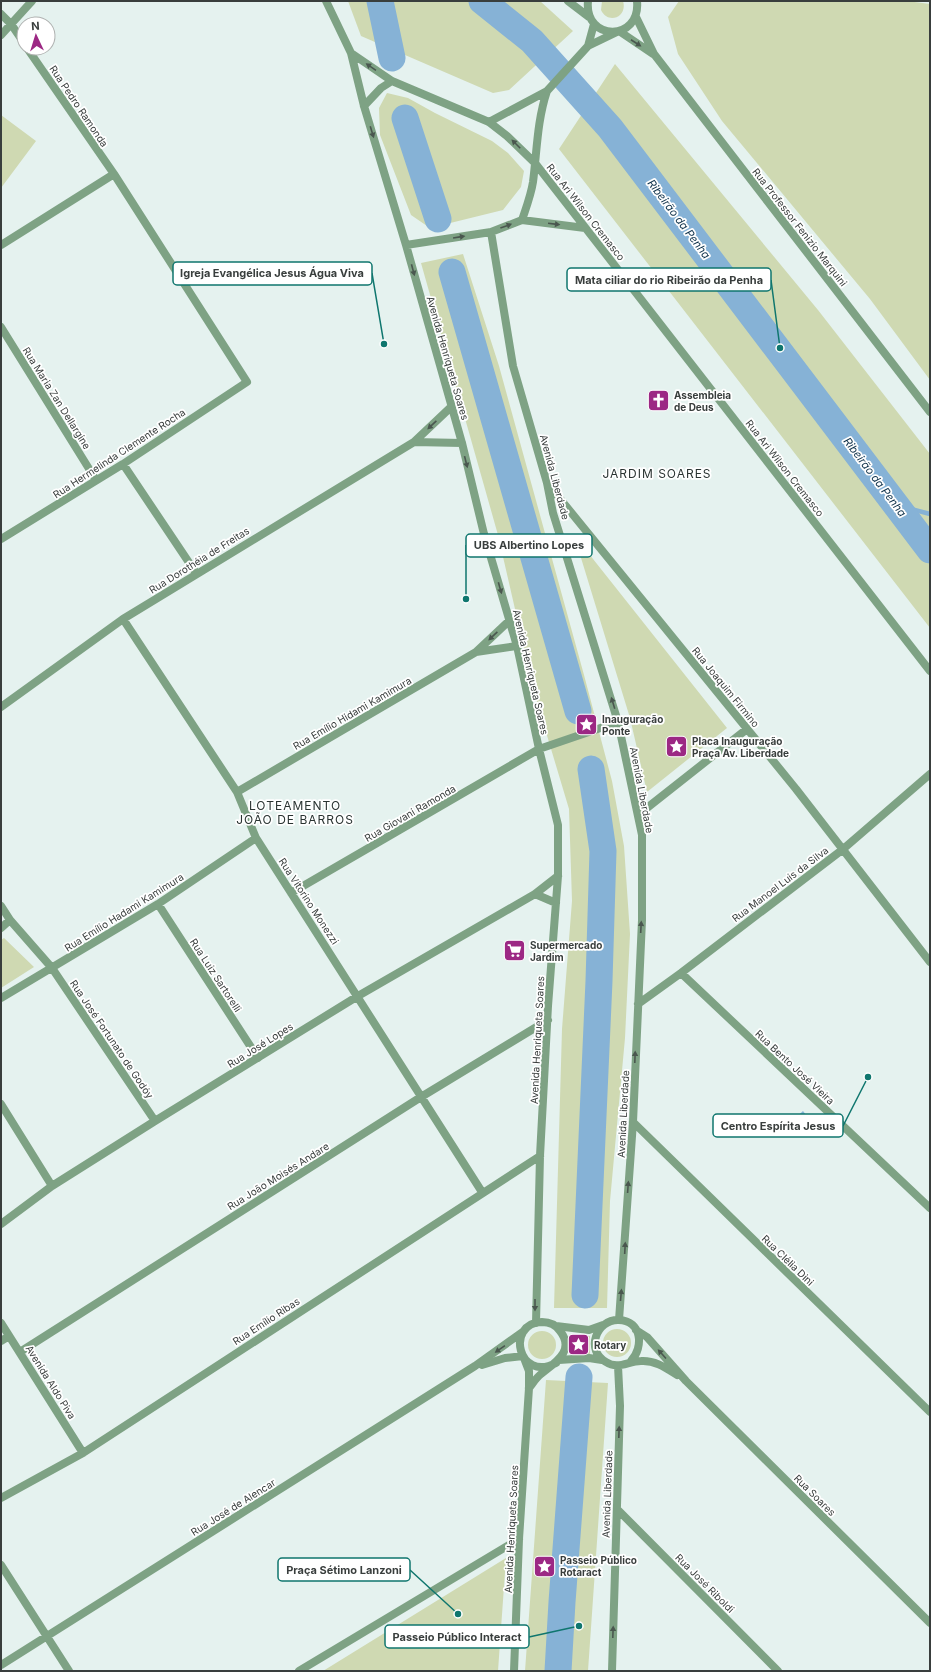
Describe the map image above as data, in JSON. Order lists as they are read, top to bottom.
{
  "streets": {
    "street": [
      "Rua Pedro Ramonda",
      "Rua Ari Wilson Cremasco",
      "Rua Professor Fenizio Marquini",
      "Avenida Henriqueta Soares",
      "Rua Maria Zan Dellargine",
      "Rua Hermelinda Clemente Rocha",
      "Avenida Liberdade",
      "Rua Dorothéia de Freitas",
      "Rua Joaquim Firmino",
      "Rua Emílio Hidami Kamimura",
      "Rua Giovani Ramonda",
      "Rua Manoel Luis da Silva",
      "Rua Vitorino Monezzi",
      "Rua Emílio Hadami Kamimura",
      "Rua Luiz Sartorelli",
      "Rua José Fortunato de Godóy",
      "Rua José Lopes",
      "Rua Bento José Vieira",
      "Rua João Moisés Andare",
      "Rua Clélia Dini",
      "Rua Emílio Ribas",
      "Avenida Aldo Piva",
      "Rua Soares",
      "Rua José de Alencar",
      "Rua José Riboldi"
    ]
  },
  "crossings": [
    ["Rua Pedro Ramonda", "Rua Hermelinda Clemente Rocha"],
    ["Rua Ari Wilson Cremasco", "Avenida Henriqueta Soares"],
    ["Avenida Henriqueta Soares", "Rua Dorothéia de Freitas"],
    ["Avenida Henriqueta Soares", "Rua Emílio Hidami Kamimura"],
    ["Avenida Henriqueta Soares", "Rua Giovani Ramonda"],
    ["Avenida Henriqueta Soares", "Rua José Lopes"],
    ["Avenida Henriqueta Soares", "Rua João Moisés Andare"],
    ["Avenida Henriqueta Soares", "Rua Emílio Ribas"],
    ["Rua Maria Zan Dellargine", "Rua Hermelinda Clemente Rocha"],
    ["Avenida Liberdade", "Rua Joaquim Firmino"],
    ["Avenida Liberdade", "Rua Giovani Ramonda"],
    ["Avenida Liberdade", "Rua Manoel Luis da Silva"],
    ["Avenida Liberdade", "Rua Clélia Dini"],
    ["Avenida Liberdade", "Rua José Riboldi"],
    ["Rua Dorothéia de Freitas", "Rua Vitorino Monezzi"],
    ["Rua Joaquim Firmino", "Rua Manoel Luis da Silva"],
    ["Rua Emílio Hidami Kamimura", "Rua Vitorino Monezzi"],
    ["Rua Giovani Ramonda", "Rua Vitorino Monezzi"],
    ["Rua Manoel Luis da Silva", "Rua Bento José Vieira"],
    ["Rua Vitorino Monezzi", "Rua Emílio Hadami Kamimura"],
    ["Rua Vitorino Monezzi", "Rua José Lopes"],
    ["Rua Vitorino Monezzi", "Rua João Moisés Andare"],
    ["Rua Vitorino Monezzi", "Rua Emílio Ribas"],
    ["Rua Emílio Hadami Kamimura", "Rua Luiz Sartorelli"],
    ["Rua Emílio Hadami Kamimura", "Rua José Fortunato de Godóy"],
    ["Rua Luiz Sartorelli", "Rua José Lopes"],
    ["Rua José Fortunato de Godóy", "Rua José Lopes"],
    ["Rua João Moisés Andare", "Avenida Aldo Piva"],
    ["Rua Emílio Ribas", "Avenida Aldo Piva"]
  ],
  "one_way": ["Avenida Henriqueta Soares", "Avenida Liberdade"],
  "districts": ["JARDIM SOARES", "LOTEAMENTO JOÃO DE BARROS"],
  "water": ["Ribeirão da Penha"],
  "places": {
    "other": [
      "Igreja Evangélica Jesus Água Viva",
      "Mata ciliar do rio Ribeirão da Penha",
      "UBS Albertino Lopes",
      "Centro Espírita Jesus",
      "Praça Sétimo Lanzoni",
      "Passeio Público Interact"
    ],
    "church": ["Assembleia de Deus"],
    "place": [
      "Inauguração Ponte",
      "Placa Inauguração Praça Av. Liberdade",
      "Rotary",
      "Passeio Público Rotaract"
    ],
    "supermarket": ["Supermercado Jardim"]
  },
  "north": "top"
}
